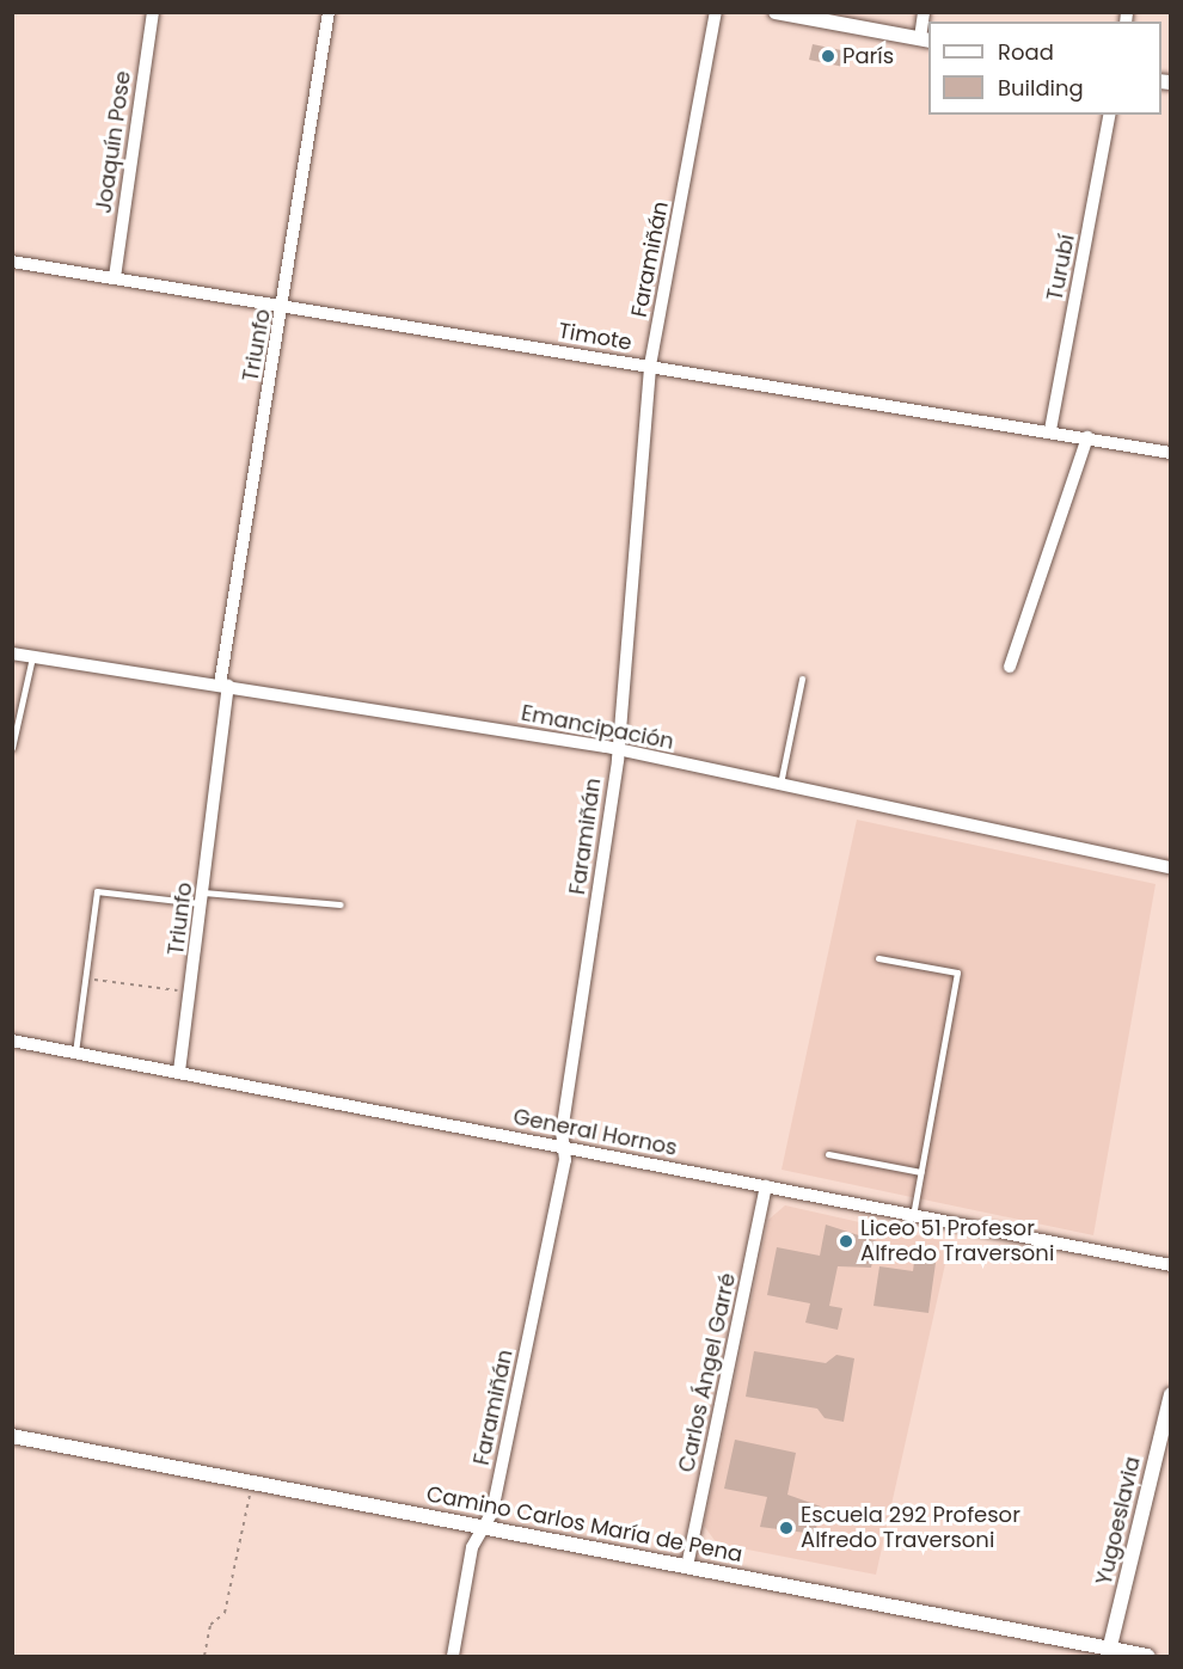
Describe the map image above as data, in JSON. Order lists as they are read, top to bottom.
{
  "streets": {
    "street": [
      "Joaquín Pose",
      "Faramiñán",
      "Turubí",
      "Timote",
      "Triunfo",
      "Emancipación",
      "General Hornos",
      "Carlos Ángel Garré",
      "Yugoeslavia",
      "Camino Carlos María de Pena"
    ]
  },
  "crossings": [
    ["Joaquín Pose", "Timote"],
    ["Faramiñán", "Timote"],
    ["Faramiñán", "Emancipación"],
    ["Faramiñán", "General Hornos"],
    ["Faramiñán", "Camino Carlos María de Pena"],
    ["Turubí", "Timote"],
    ["Timote", "Triunfo"],
    ["Triunfo", "Emancipación"],
    ["Triunfo", "General Hornos"],
    ["General Hornos", "Carlos Ángel Garré"],
    ["Carlos Ángel Garré", "Camino Carlos María de Pena"],
    ["Yugoeslavia", "Camino Carlos María de Pena"]
  ],
  "places": ["París", "Liceo 51 Profesor Alfredo Traversoni", "Escuela 292 Profesor Alfredo Traversoni"],
  "legend": ["Road", "Building"]
}
